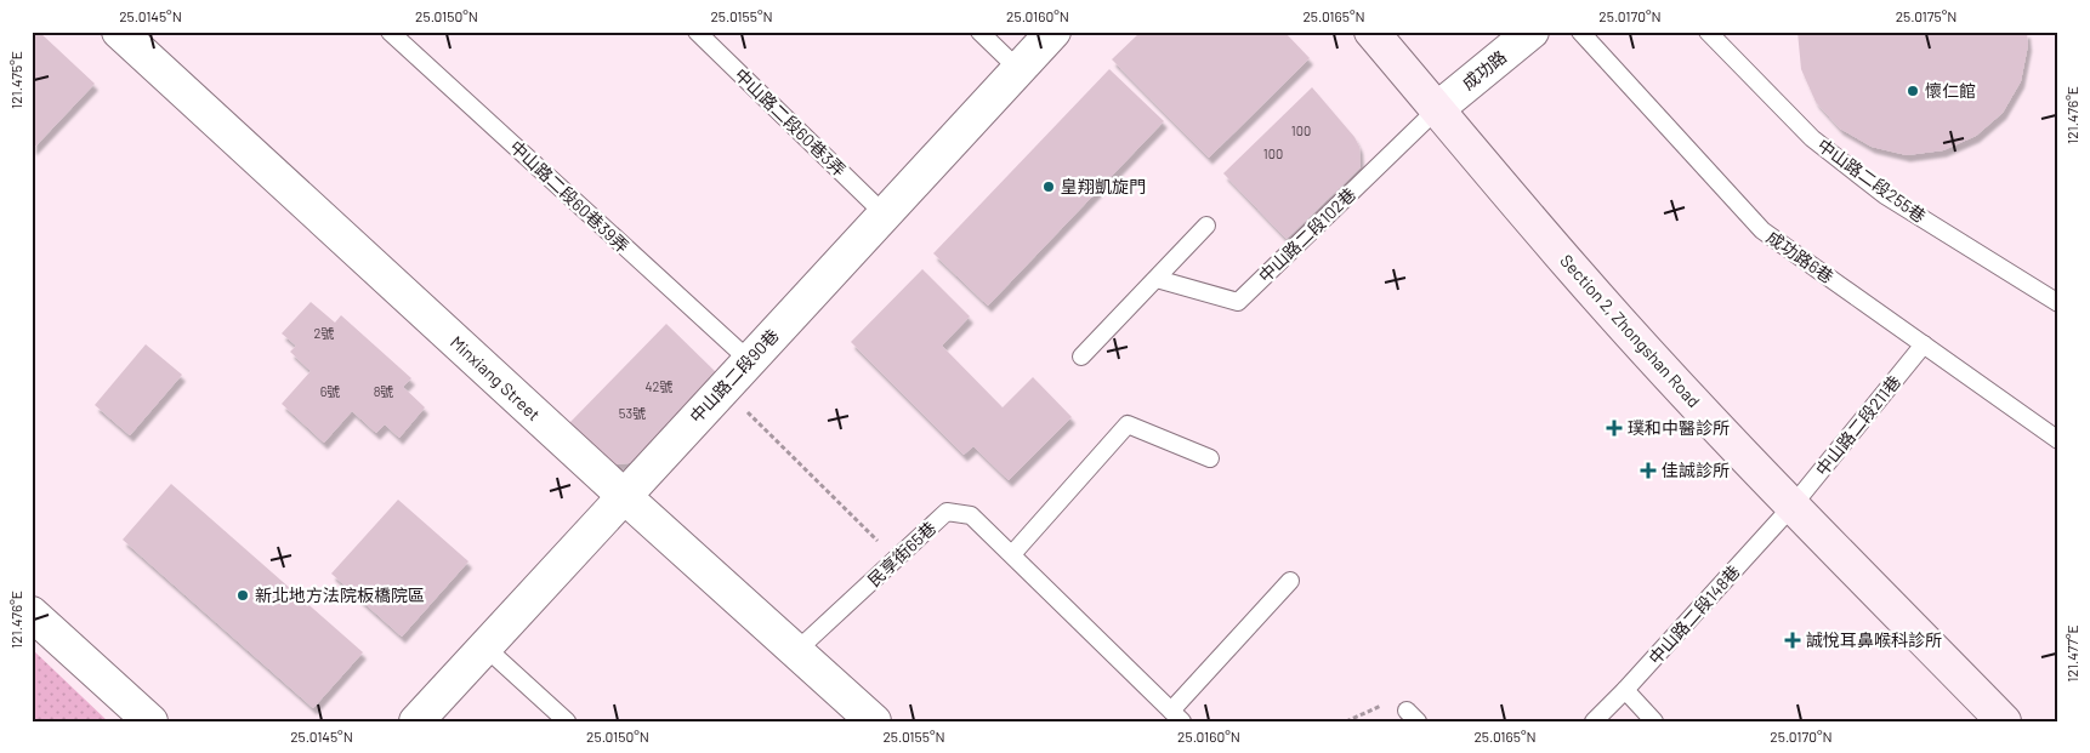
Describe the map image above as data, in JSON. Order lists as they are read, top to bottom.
{
  "streets": {
    "main road": ["Section 2, Zhongshan Road"],
    "street": ["成功路", "中山路二段90巷", "Minxiang Street"],
    "lane": [
      "中山路二段60巷3弄",
      "中山路二段255巷",
      "中山路二段60巷39弄",
      "中山路二段102巷",
      "成功路6巷",
      "中山路二段211巷",
      "民享街65巷",
      "中山路二段148巷"
    ]
  },
  "crossings": [
    ["成功路", "中山路二段102巷"],
    ["成功路", "Section 2, Zhongshan Road"],
    ["中山路二段60巷3弄", "中山路二段90巷"],
    ["中山路二段60巷39弄", "中山路二段90巷"],
    ["中山路二段102巷", "Section 2, Zhongshan Road"],
    ["成功路6巷", "中山路二段211巷"],
    ["Section 2, Zhongshan Road", "中山路二段211巷"],
    ["Section 2, Zhongshan Road", "中山路二段148巷"],
    ["中山路二段90巷", "Minxiang Street"],
    ["Minxiang Street", "民享街65巷"],
    ["中山路二段211巷", "中山路二段148巷"]
  ],
  "places": {
    "other": ["懷仁館", "皇翔凱旋門", "新北地方法院板橋院區"],
    "health": ["璞和中醫診所", "佳誠診所", "誠悅耳鼻喉科診所"]
  },
  "house_numbers": [
    "100",
    "100",
    "2號",
    "42號",
    "6號",
    "8號",
    "53號"
  ],
  "coordinates": [
    "25.0145°N",
    "25.0150°N",
    "25.0155°N",
    "25.0160°N",
    "25.0165°N",
    "25.0170°N",
    "25.0175°N",
    "121.475°E",
    "121.476°E",
    "121.477°E"
  ]
}
